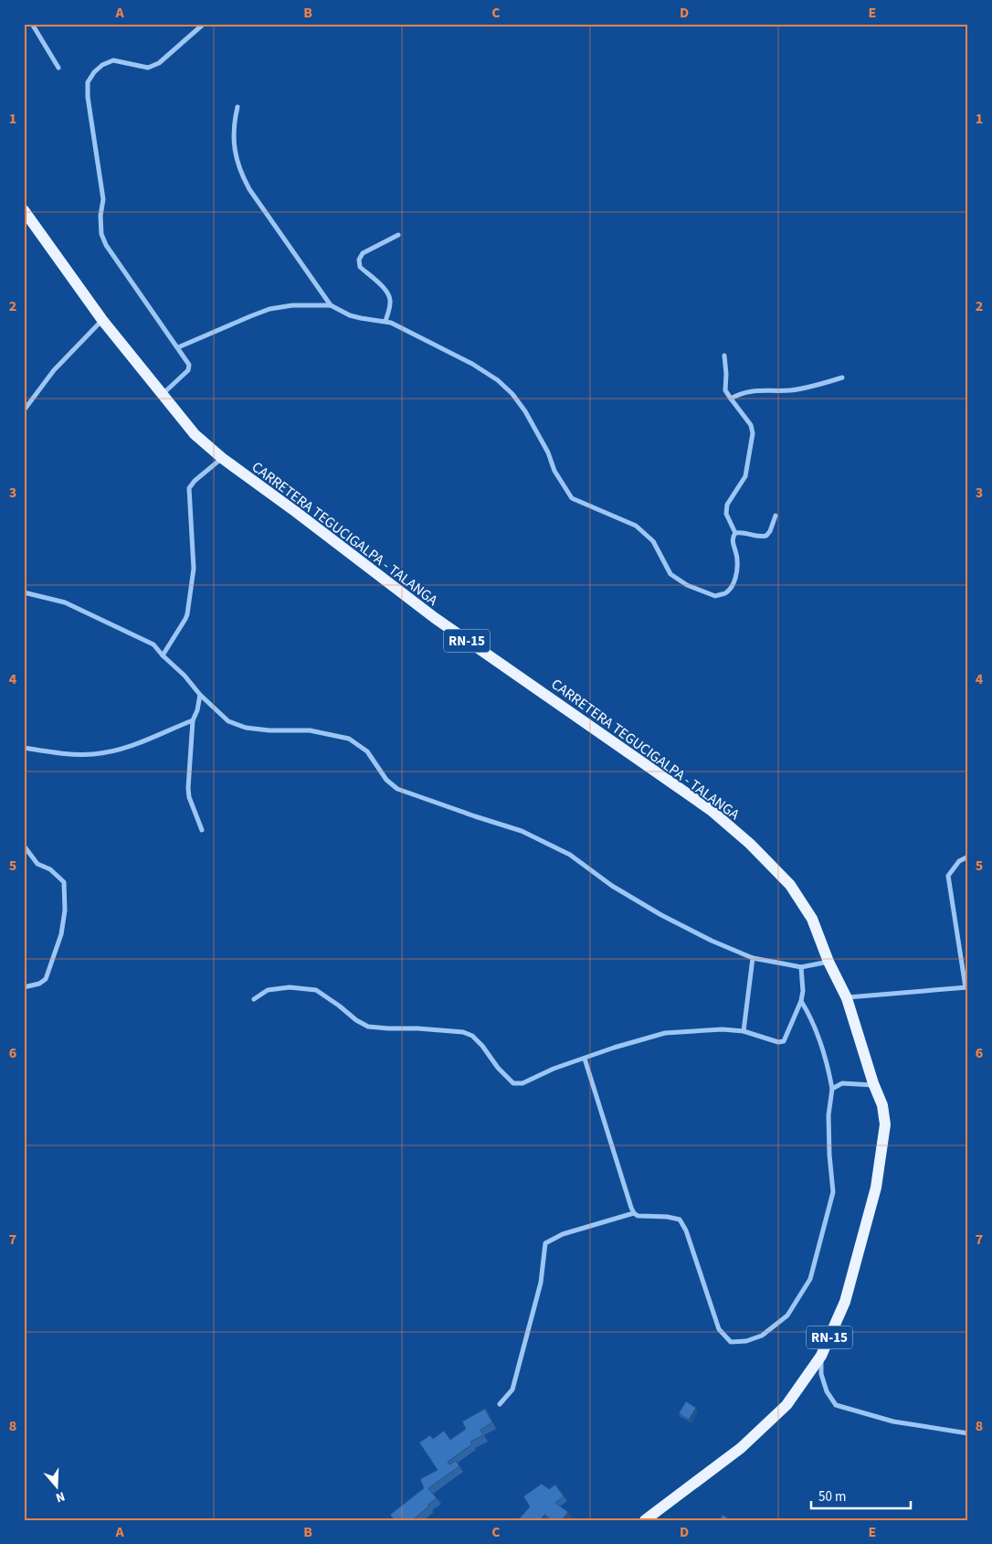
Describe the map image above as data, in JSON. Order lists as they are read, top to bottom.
{
  "streets": {
    "main road": ["CARRETERA TEGUCIGALPA - TALANGA", "RN-15"]
  },
  "scale_bar": "50 m",
  "north": "bottom",
  "grid": {
    "columns": [
      "A",
      "B",
      "C",
      "D",
      "E"
    ],
    "rows": [
      "1",
      "2",
      "3",
      "4",
      "5",
      "6",
      "7",
      "8"
    ]
  }
}
